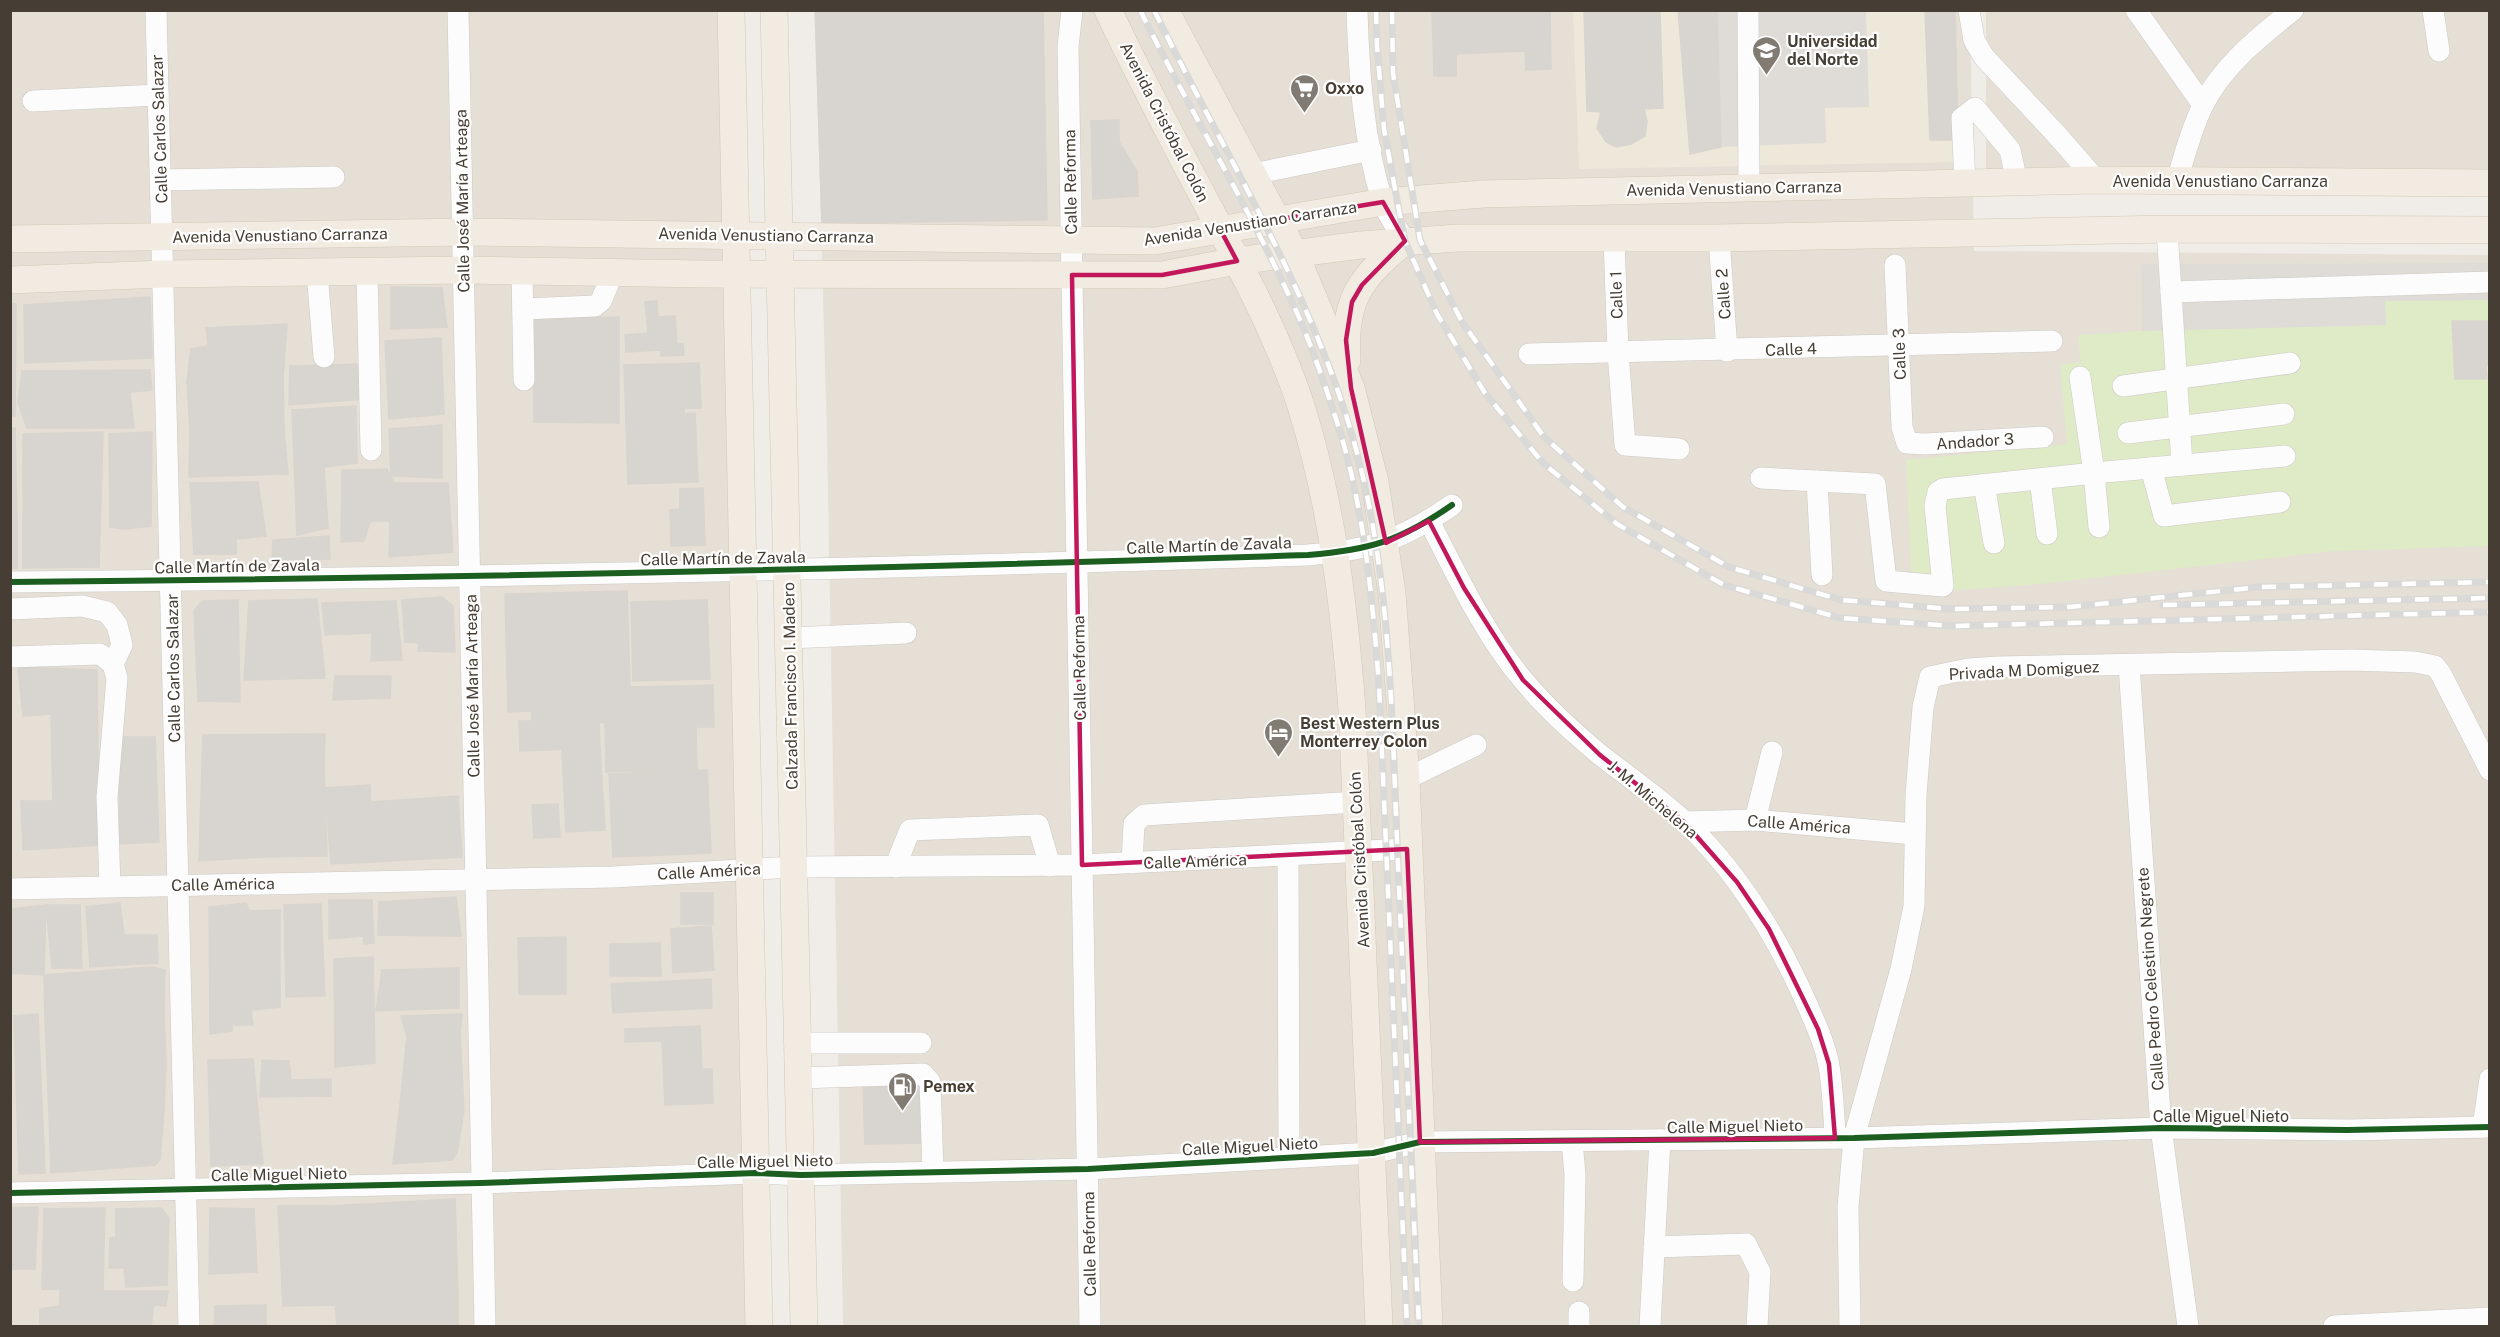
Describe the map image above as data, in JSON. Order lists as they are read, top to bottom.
{
  "streets": {
    "main road": ["Avenida Cristóbal Colón", "Avenida Venustiano Carranza", "Calzada Francisco I. Madero"],
    "street": [
      "Calle Carlos Salazar",
      "Calle Reforma",
      "Calle José María Arteaga",
      "Calle 2",
      "Calle 1",
      "Calle 4",
      "Calle 3",
      "Andador 3",
      "Calle Martín de Zavala",
      "Privada M Domiguez",
      "J. M. Michelena",
      "Calle América",
      "Calle Pedro Celestino Negrete",
      "Calle Miguel Nieto"
    ]
  },
  "crossings": [
    ["Avenida Cristóbal Colón", "Avenida Venustiano Carranza"],
    ["Avenida Cristóbal Colón", "Calle Martín de Zavala"],
    ["Avenida Cristóbal Colón", "Calle América"],
    ["Avenida Cristóbal Colón", "Calle Miguel Nieto"],
    ["Calle Carlos Salazar", "Avenida Venustiano Carranza"],
    ["Calle Carlos Salazar", "Calle Martín de Zavala"],
    ["Calle Carlos Salazar", "Calle América"],
    ["Calle Carlos Salazar", "Calle Miguel Nieto"],
    ["Avenida Venustiano Carranza", "Calle Reforma"],
    ["Avenida Venustiano Carranza", "Calle José María Arteaga"],
    ["Avenida Venustiano Carranza", "Calzada Francisco I. Madero"],
    ["Calle Reforma", "Calle Martín de Zavala"],
    ["Calle Reforma", "Calle América"],
    ["Calle Reforma", "Calle Miguel Nieto"],
    ["Calle José María Arteaga", "Calle Martín de Zavala"],
    ["Calle José María Arteaga", "Calle América"],
    ["Calle José María Arteaga", "Calle Miguel Nieto"],
    ["Calle 2", "Calle 4"],
    ["Calle 1", "Calle 4"],
    ["Calle 4", "Calle 3"],
    ["Calle 3", "Andador 3"],
    ["Calle Martín de Zavala", "Calzada Francisco I. Madero"],
    ["Calle Martín de Zavala", "J. M. Michelena"],
    ["Privada M Domiguez", "J. M. Michelena"],
    ["Privada M Domiguez", "Calle América"],
    ["Privada M Domiguez", "Calle Pedro Celestino Negrete"],
    ["Privada M Domiguez", "Calle Miguel Nieto"],
    ["Calzada Francisco I. Madero", "Calle América"],
    ["Calzada Francisco I. Madero", "Calle Miguel Nieto"],
    ["J. M. Michelena", "Calle América"],
    ["J. M. Michelena", "Calle Miguel Nieto"],
    ["Calle Pedro Celestino Negrete", "Calle Miguel Nieto"]
  ],
  "places": {
    "school or university": ["Universidad del Norte"],
    "supermarket": ["Oxxo"],
    "hotel": ["Best Western Plus Monterrey Colon"],
    "fuel station": ["Pemex"]
  }
}
